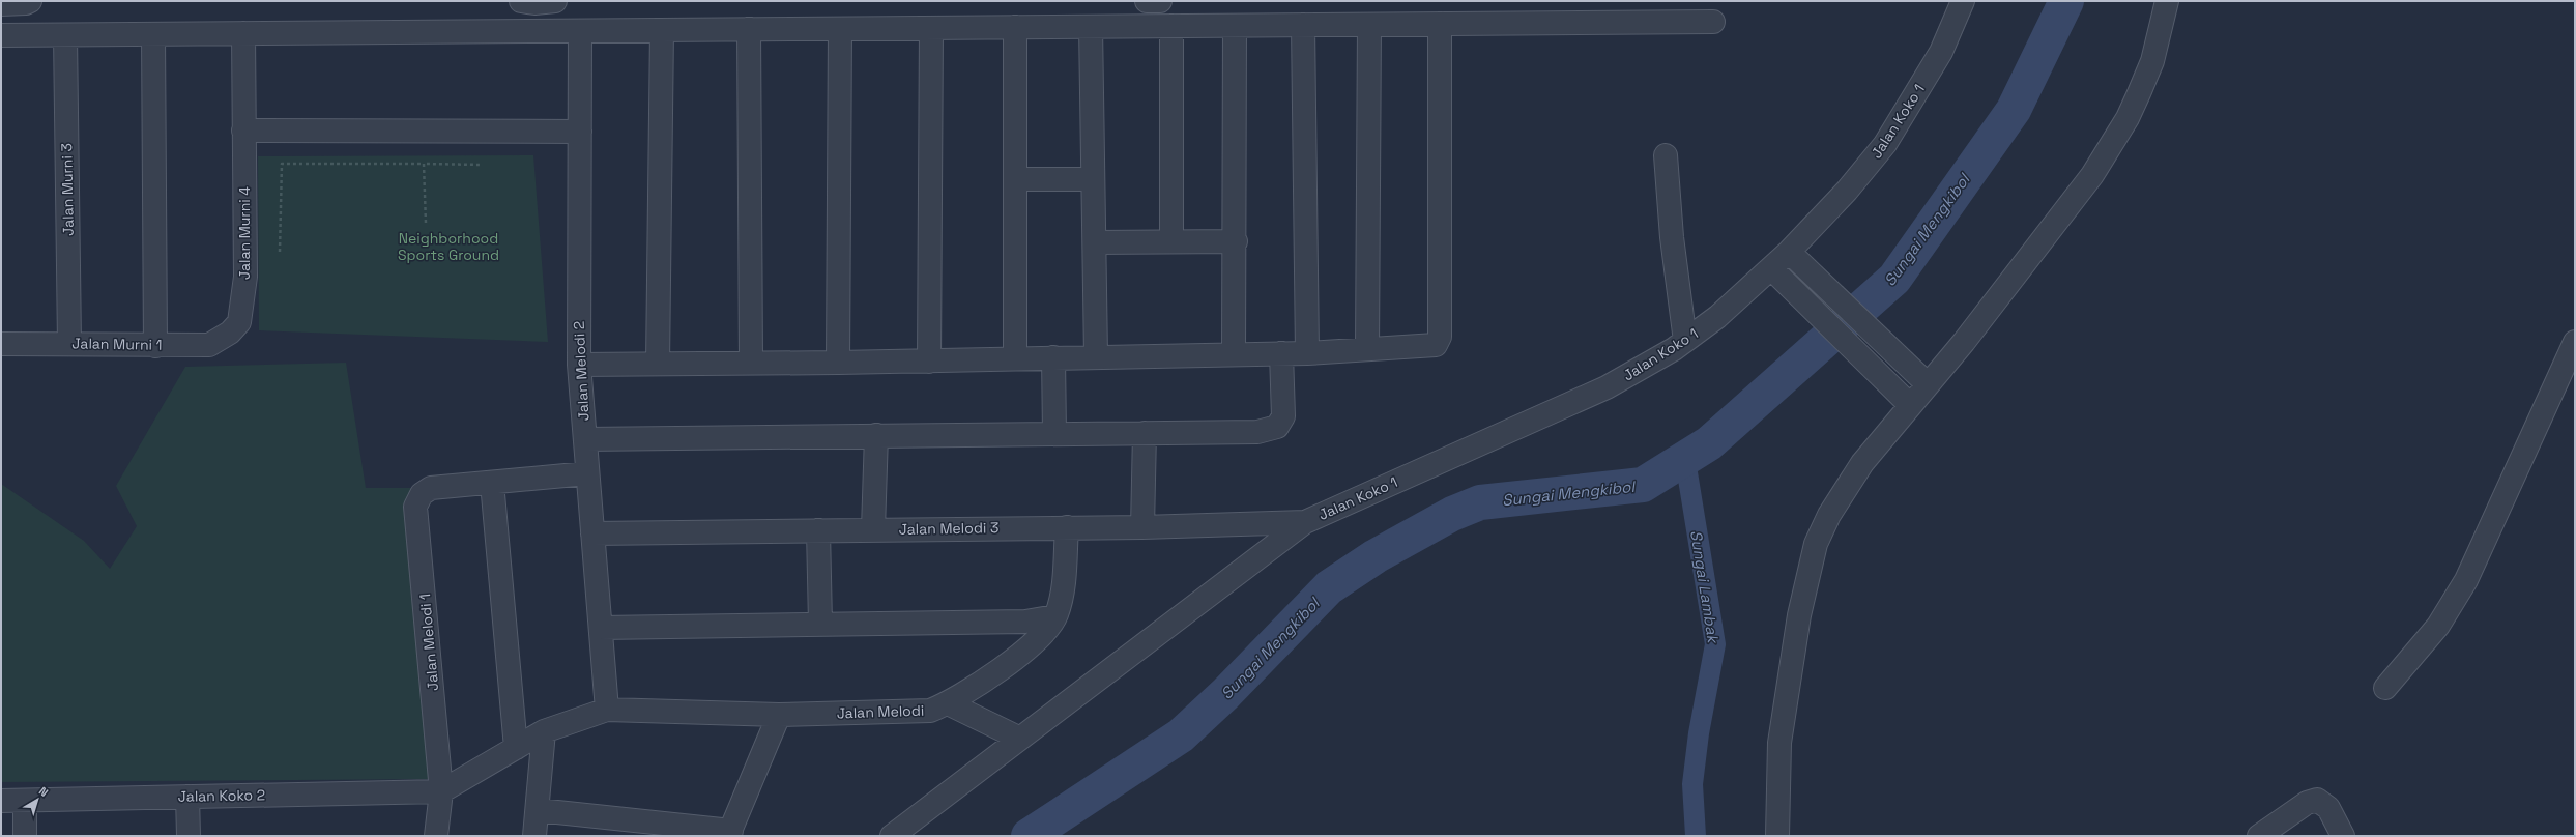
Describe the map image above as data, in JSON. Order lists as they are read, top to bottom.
{
  "streets": {
    "street": [
      "Jalan Koko 1",
      "Jalan Murni 3",
      "Jalan Murni 4",
      "Jalan Murni 1",
      "Jalan Melodi 2",
      "Jalan Melodi 3",
      "Jalan Melodi 1",
      "Jalan Melodi",
      "Jalan Koko 2"
    ]
  },
  "crossings": [
    ["Jalan Koko 1", "Jalan Melodi 3"],
    ["Jalan Murni 3", "Jalan Murni 1"],
    ["Jalan Murni 4", "Jalan Murni 1"],
    ["Jalan Melodi 2", "Jalan Melodi 3"],
    ["Jalan Melodi 2", "Jalan Melodi"],
    ["Jalan Melodi 3", "Jalan Melodi"],
    ["Jalan Melodi 1", "Jalan Koko 2"]
  ],
  "water": ["Sungai Mengkibol", "Sungai Lambak"],
  "parks": ["Neighborhood Sports Ground"],
  "north": "top right"
}
